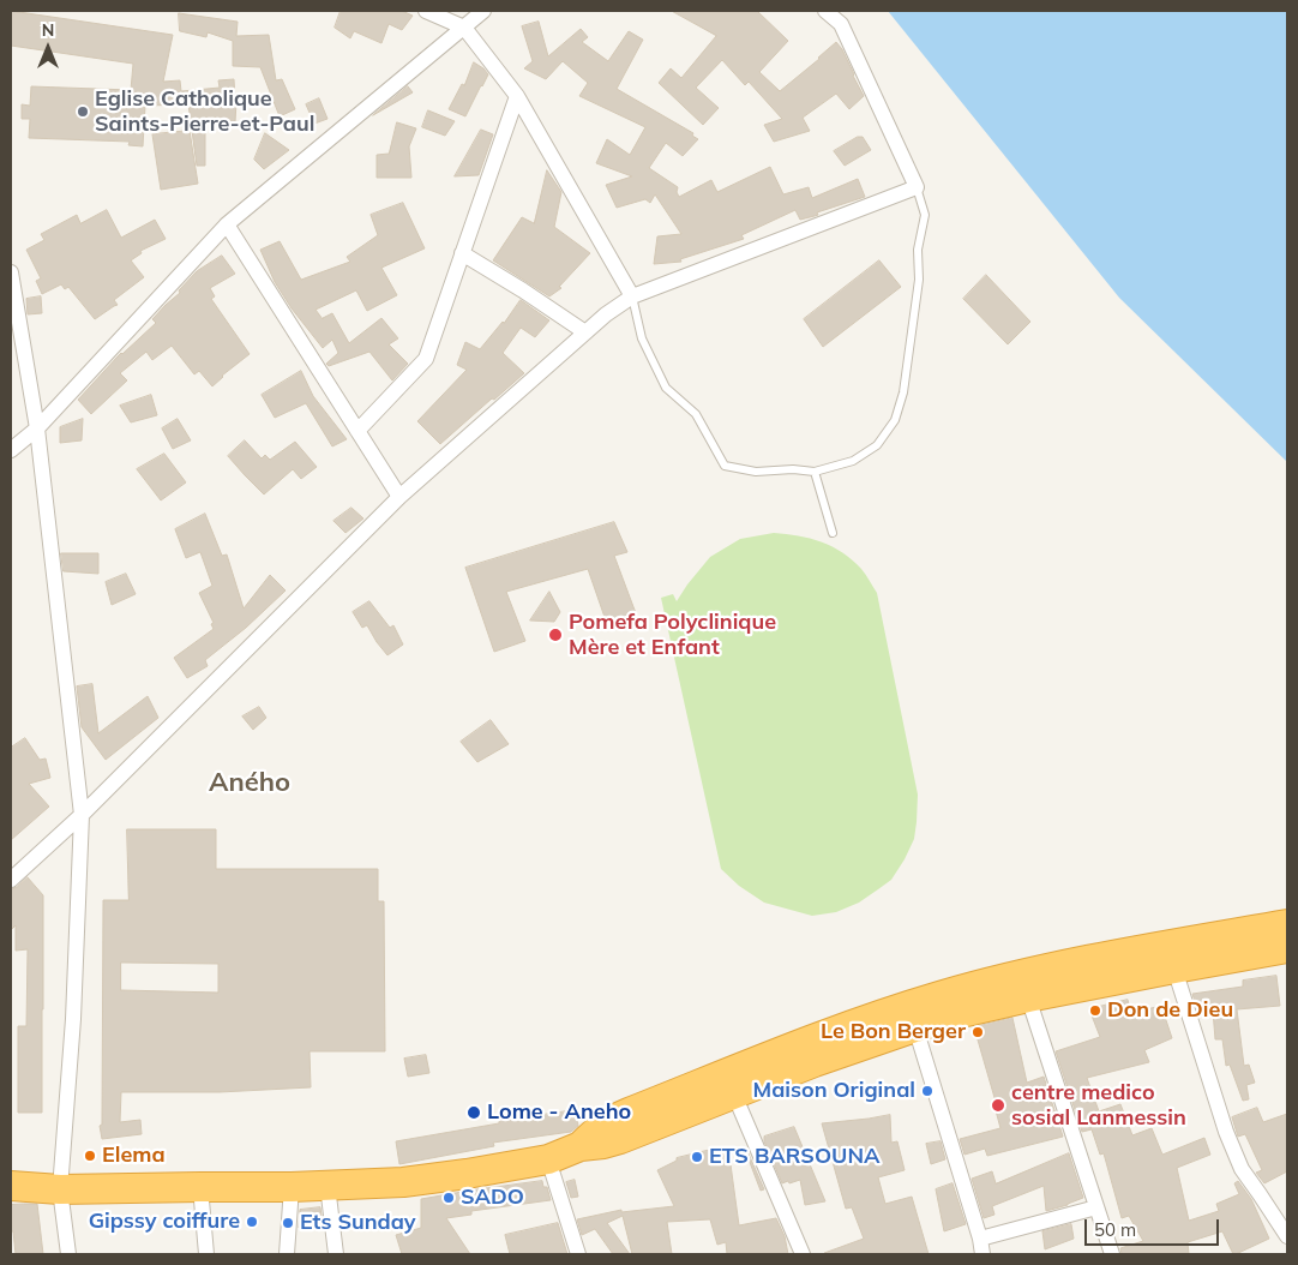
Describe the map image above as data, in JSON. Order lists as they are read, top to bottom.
{
  "districts": ["Aného"],
  "places": [
    "Eglise Catholique Saints-Pierre-et-Paul",
    "Pomefa Polyclinique Mère et Enfant",
    "Don de Dieu",
    "Le Bon Berger",
    "Maison Original",
    "centre medico sosial Lanmessin",
    "Lome - Aneho",
    "Elema",
    "ETS BARSOUNA",
    "SADO",
    "Gipssy coiffure",
    "Ets Sunday"
  ],
  "scale_bar": "50 m",
  "north": "top"
}
